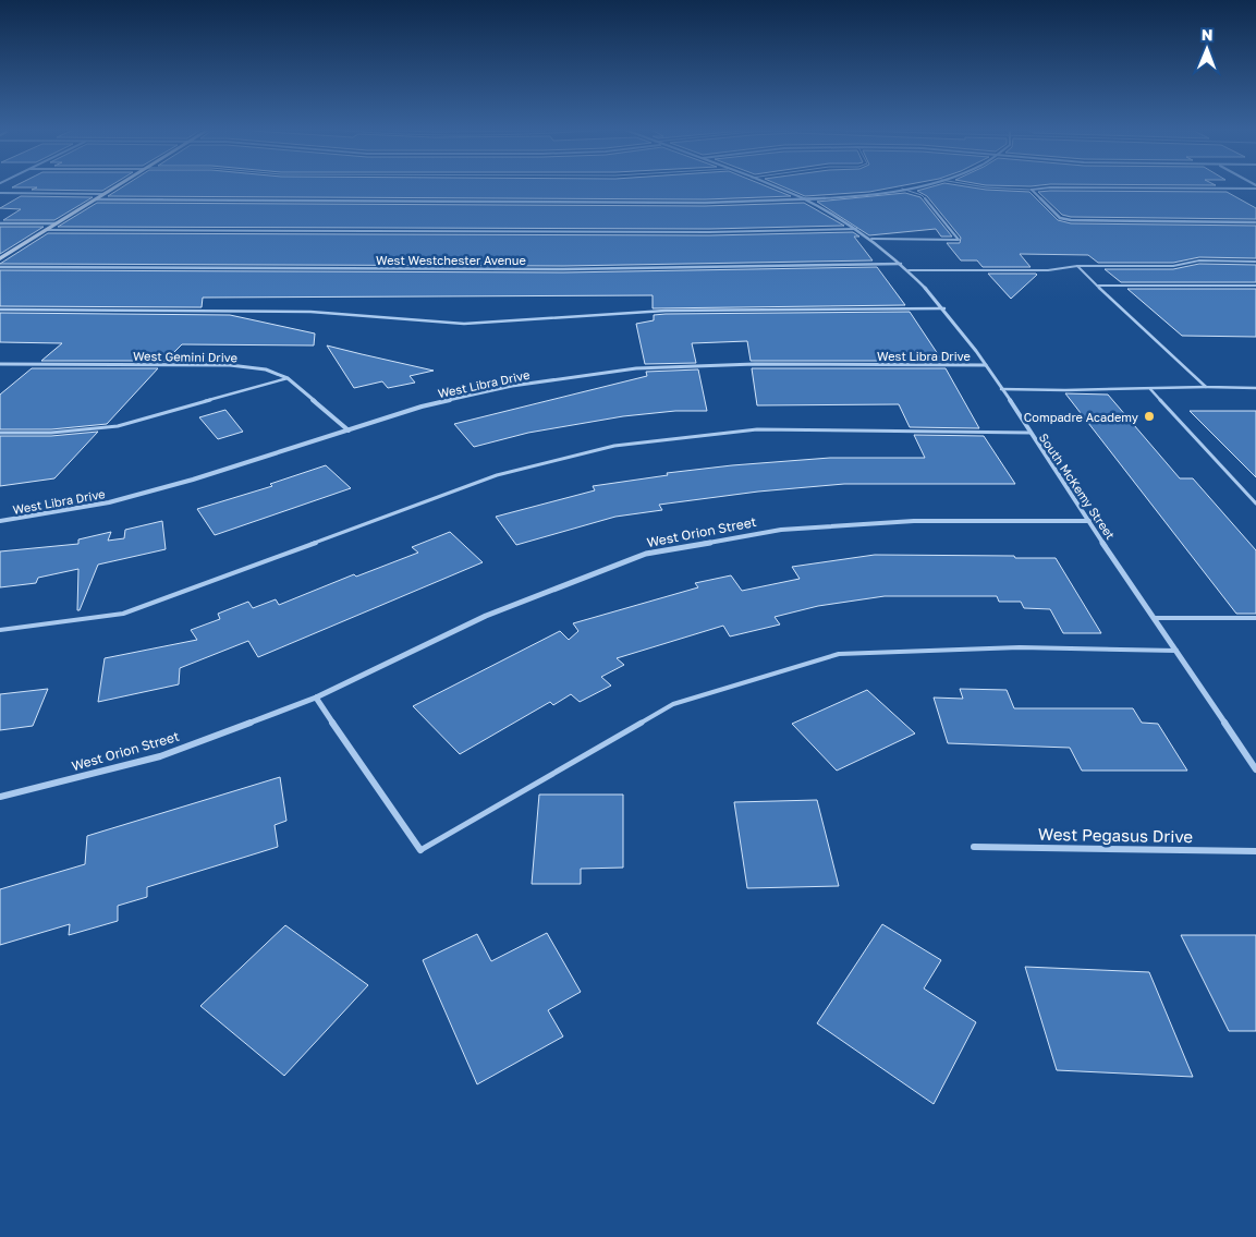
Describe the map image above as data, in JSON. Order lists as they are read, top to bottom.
{
  "streets": {
    "street": [
      "West Westchester Avenue",
      "West Libra Drive",
      "West Gemini Drive",
      "South McKemy Street",
      "West Orion Street",
      "West Pegasus Drive"
    ]
  },
  "crossings": [
    ["West Westchester Avenue", "South McKemy Street"],
    ["West Libra Drive", "West Gemini Drive"],
    ["West Libra Drive", "South McKemy Street"],
    ["South McKemy Street", "West Orion Street"]
  ],
  "places": ["Compadre Academy"],
  "north": "top"
}
